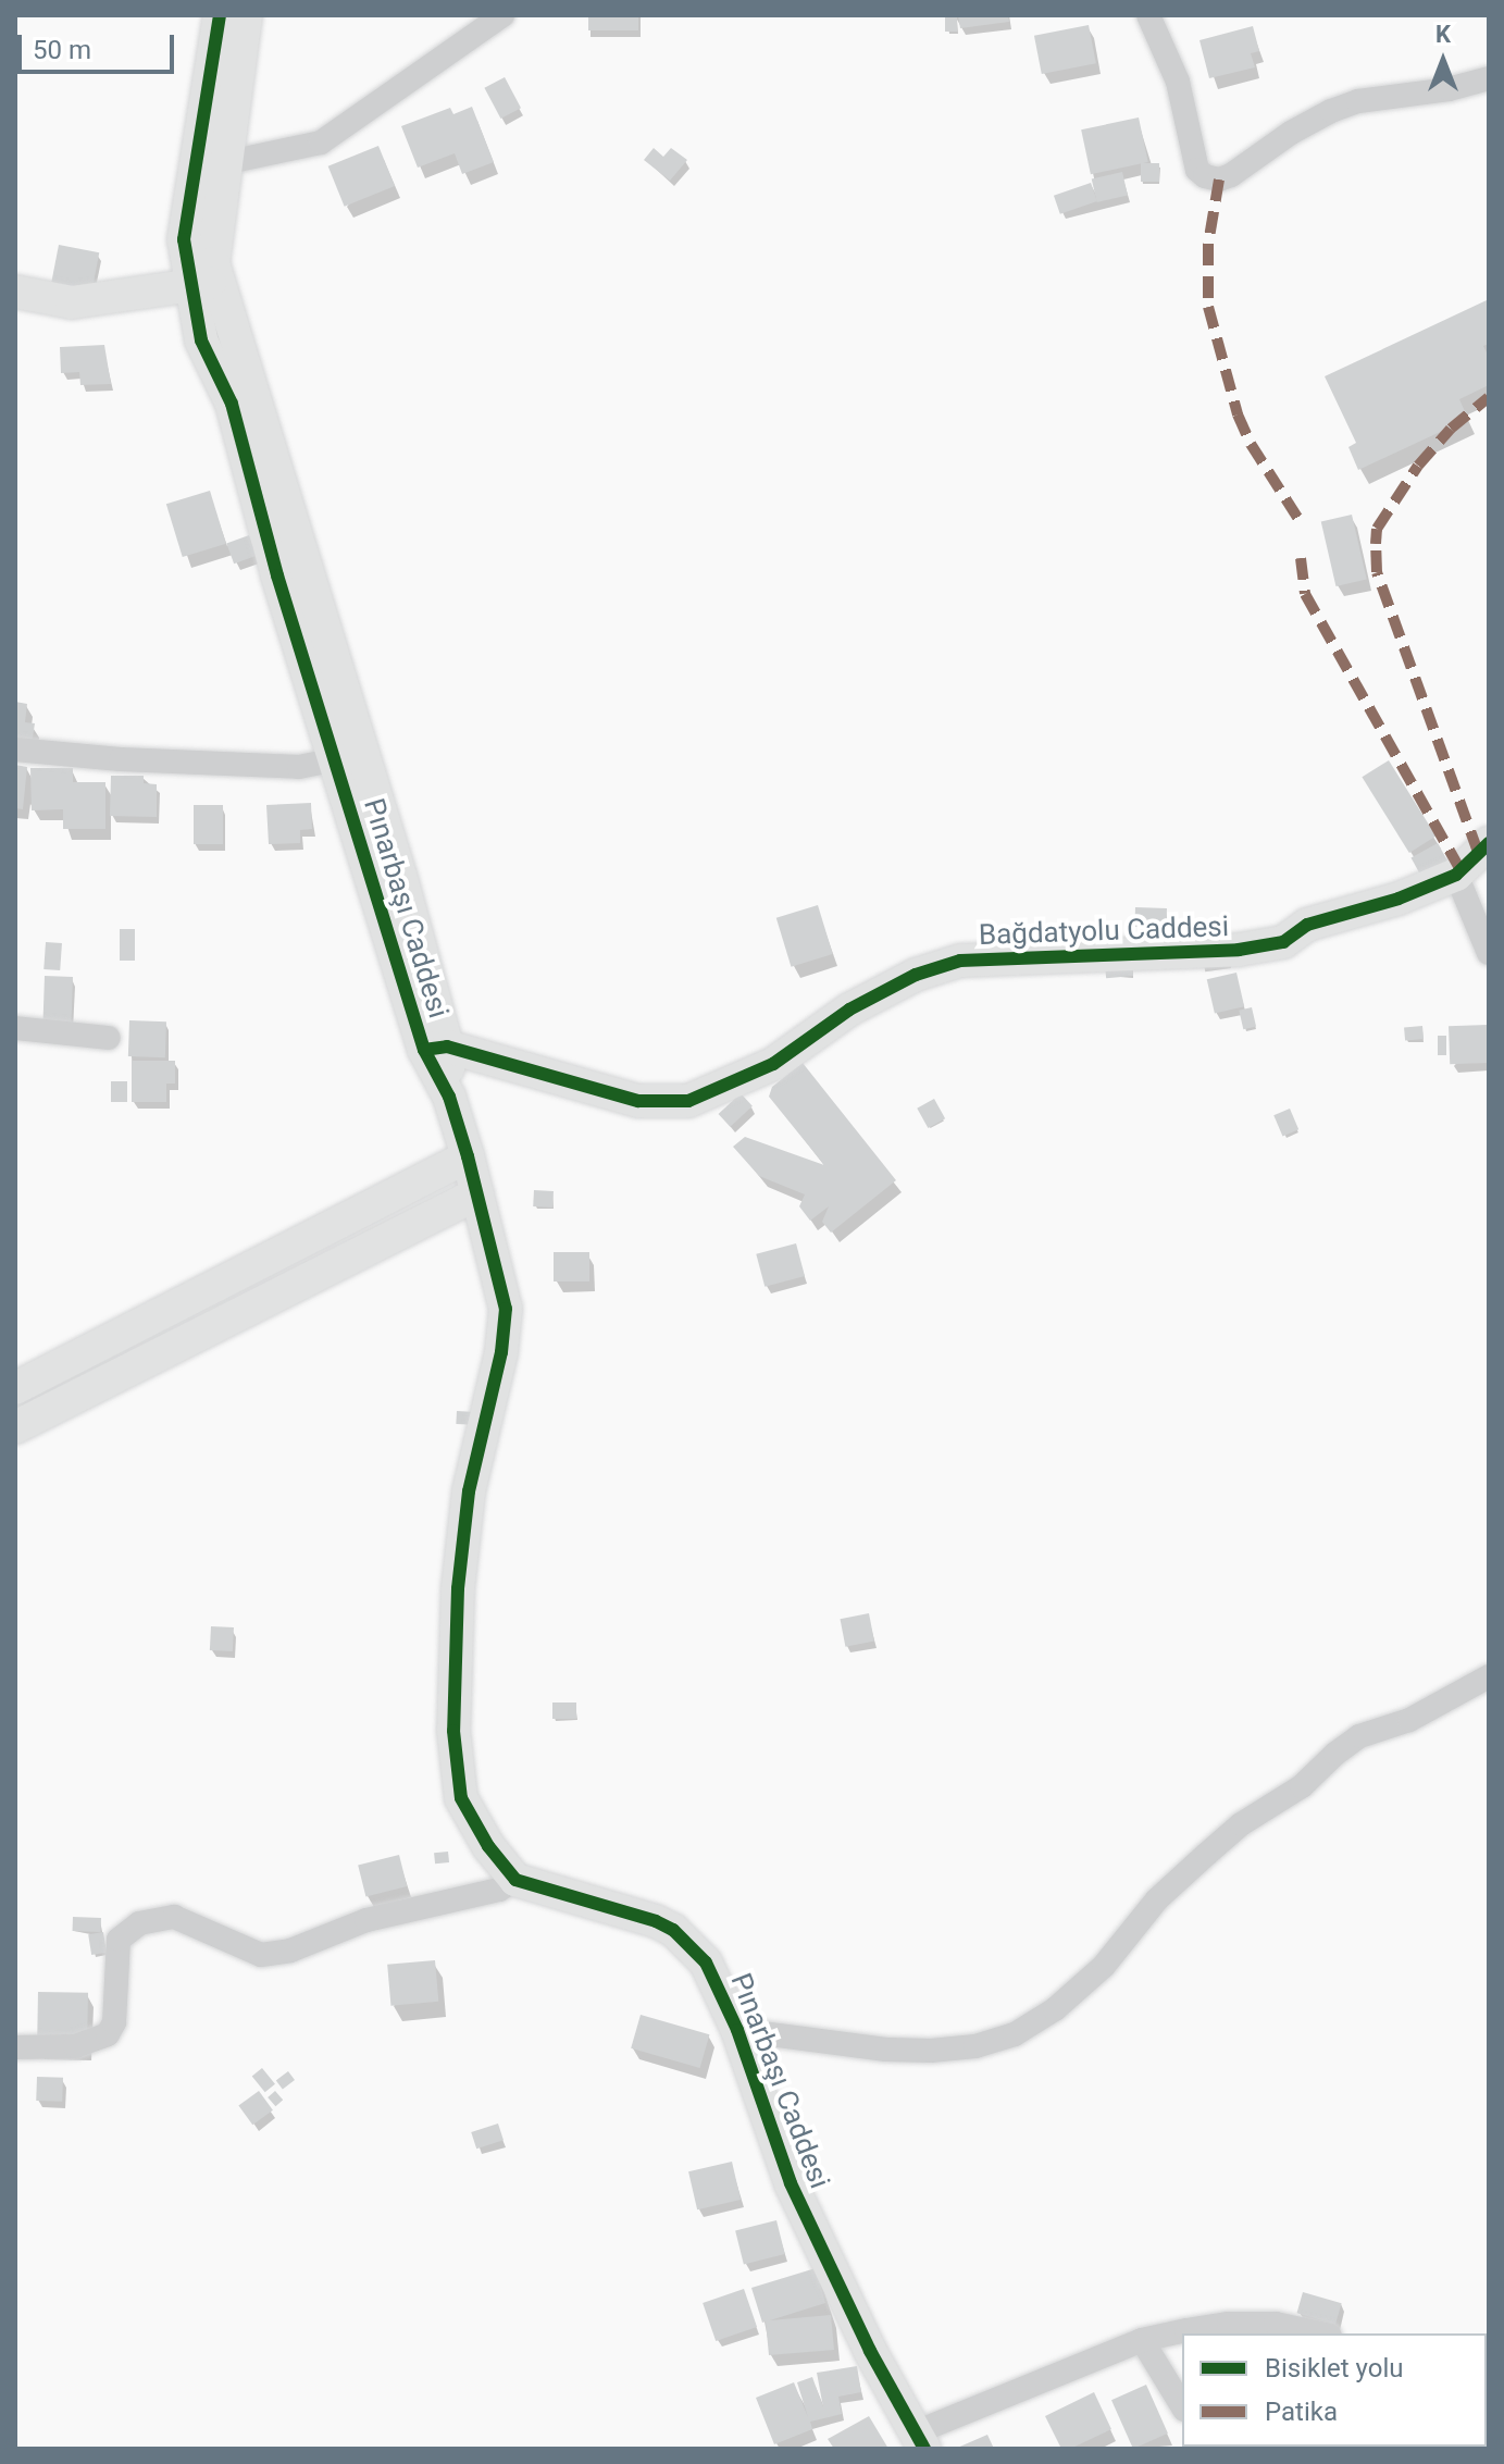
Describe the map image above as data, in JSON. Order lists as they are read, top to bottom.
{
  "streets": {
    "street": ["Pınarbaşı Caddesi", "Bağdatyolu Caddesi"]
  },
  "crossings": [
    ["Pınarbaşı Caddesi", "Bağdatyolu Caddesi"]
  ],
  "legend": ["Bisiklet yolu", "Patika"],
  "scale_bar": "50 m",
  "north": "top"
}
